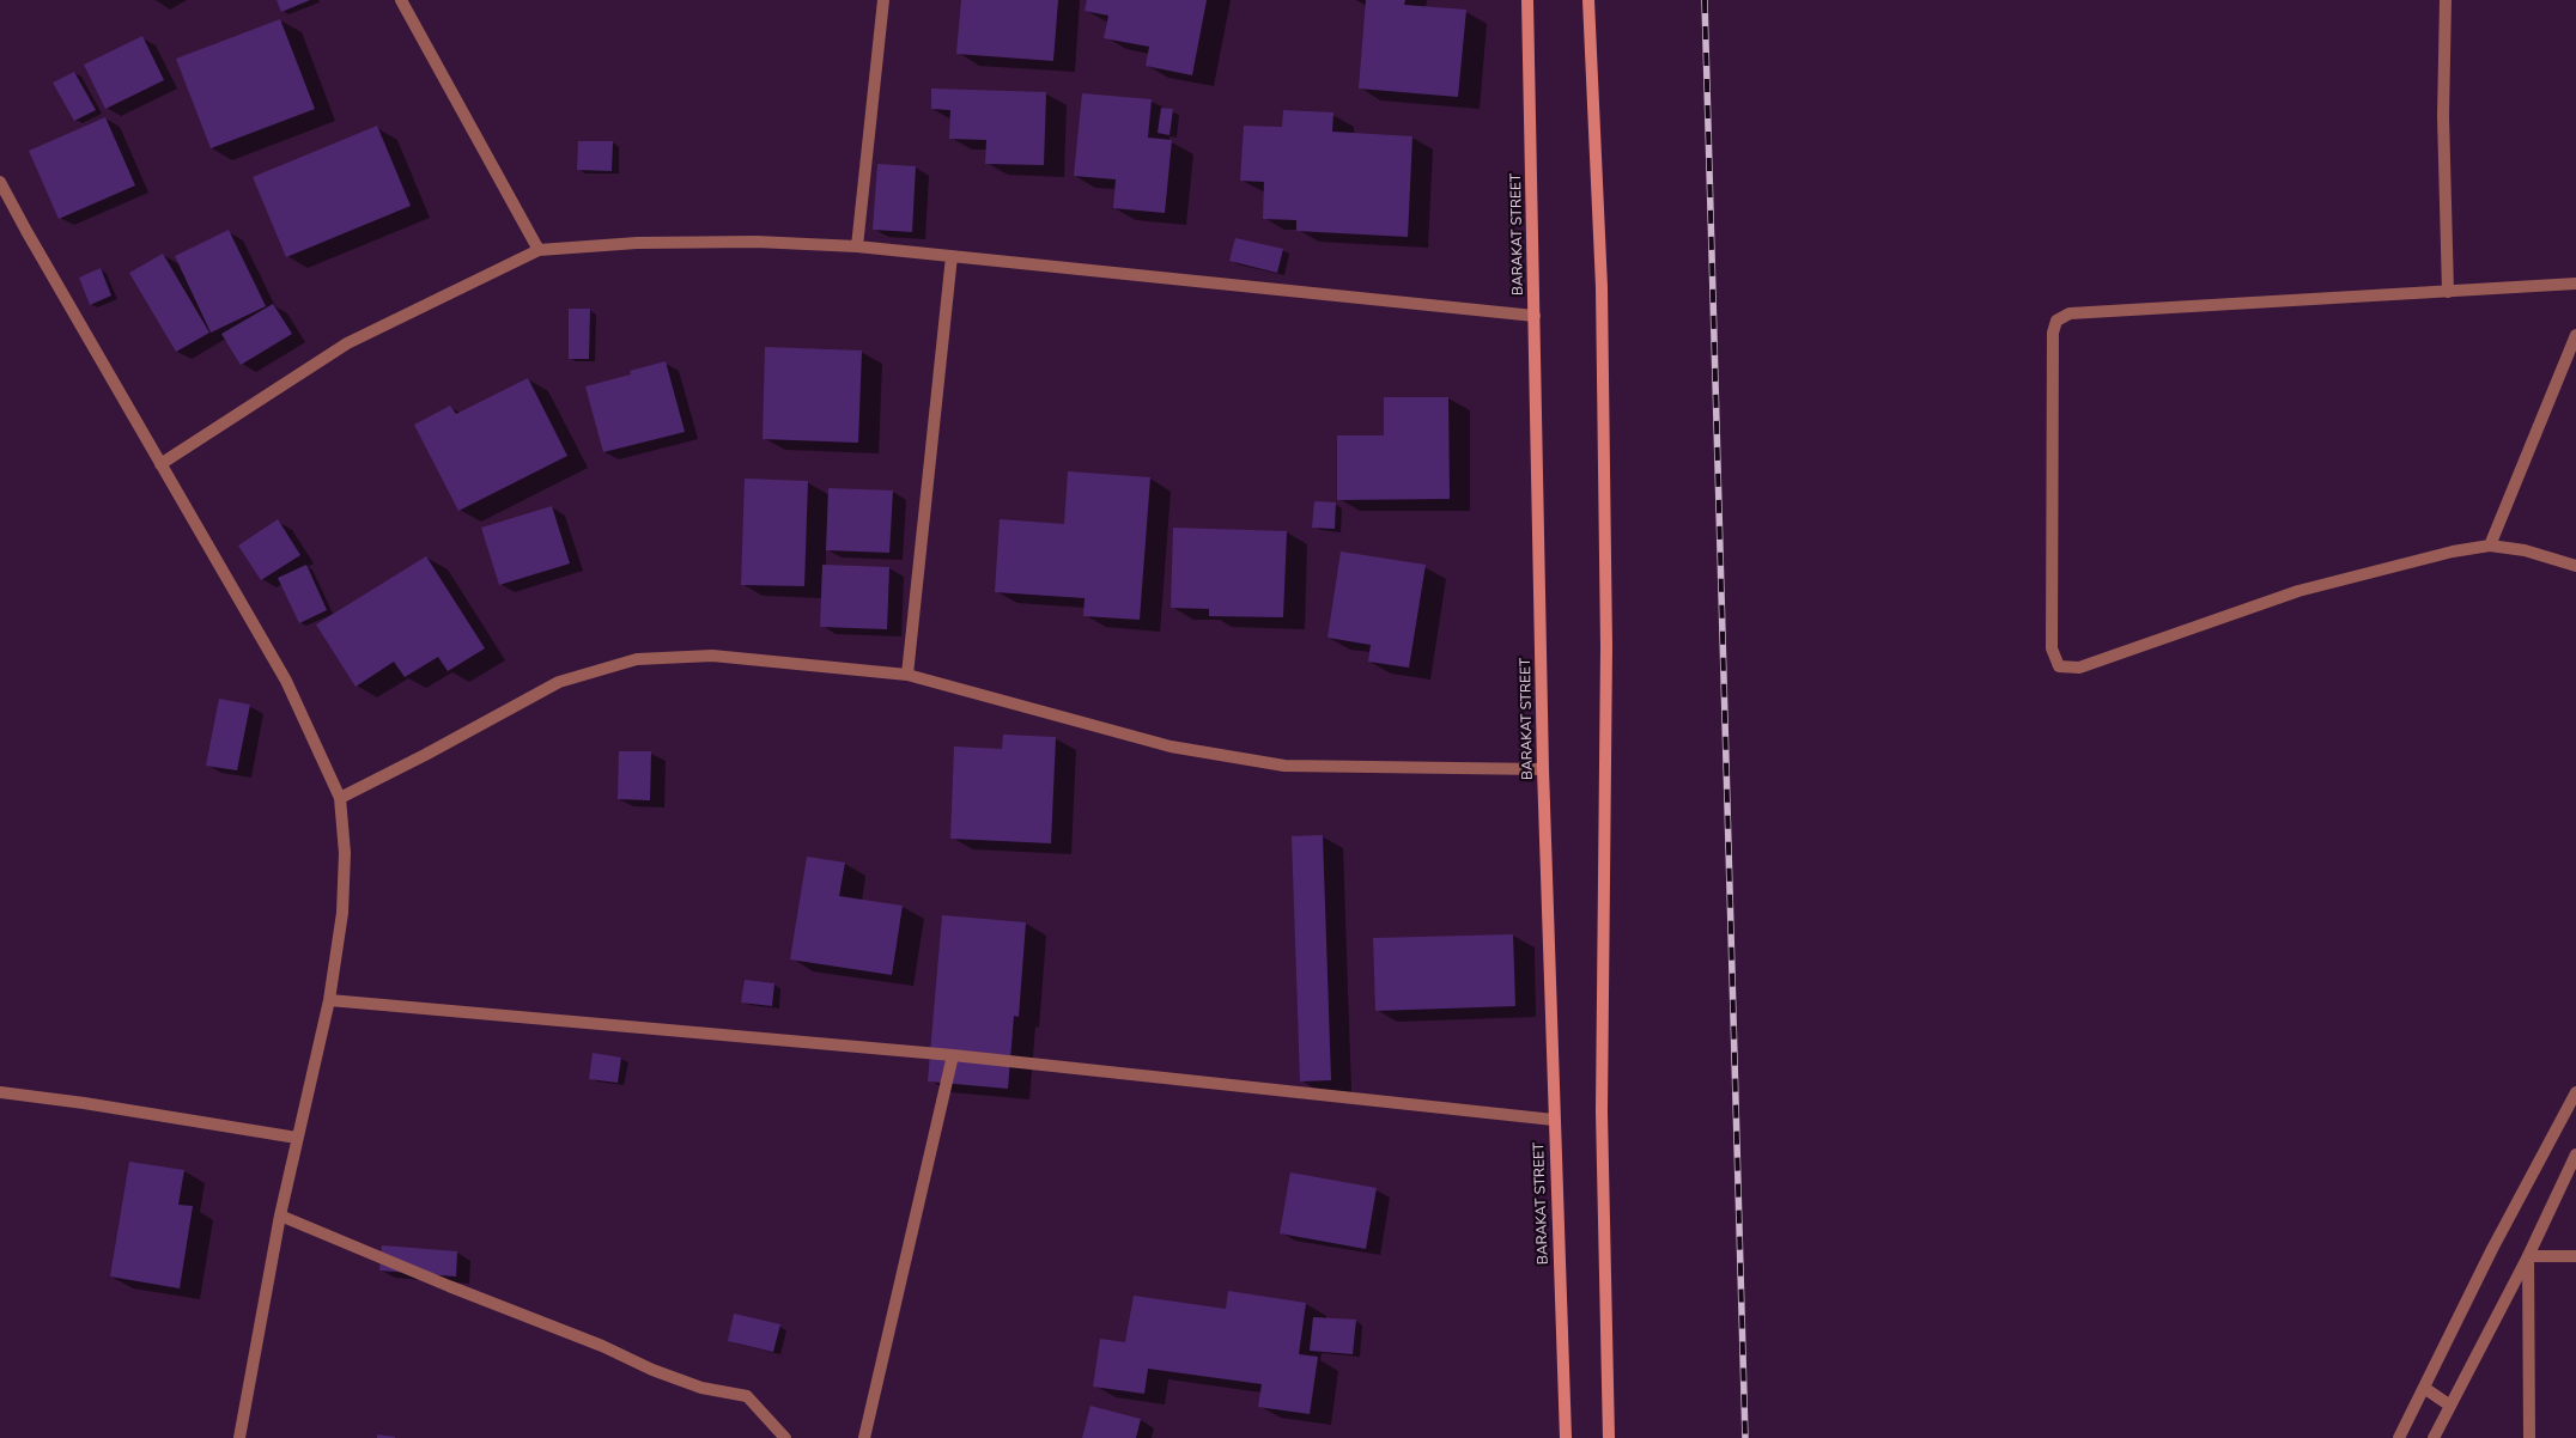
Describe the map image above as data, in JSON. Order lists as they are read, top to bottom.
{
  "streets": {
    "main road": ["BARAKAT STREET"]
  }
}
